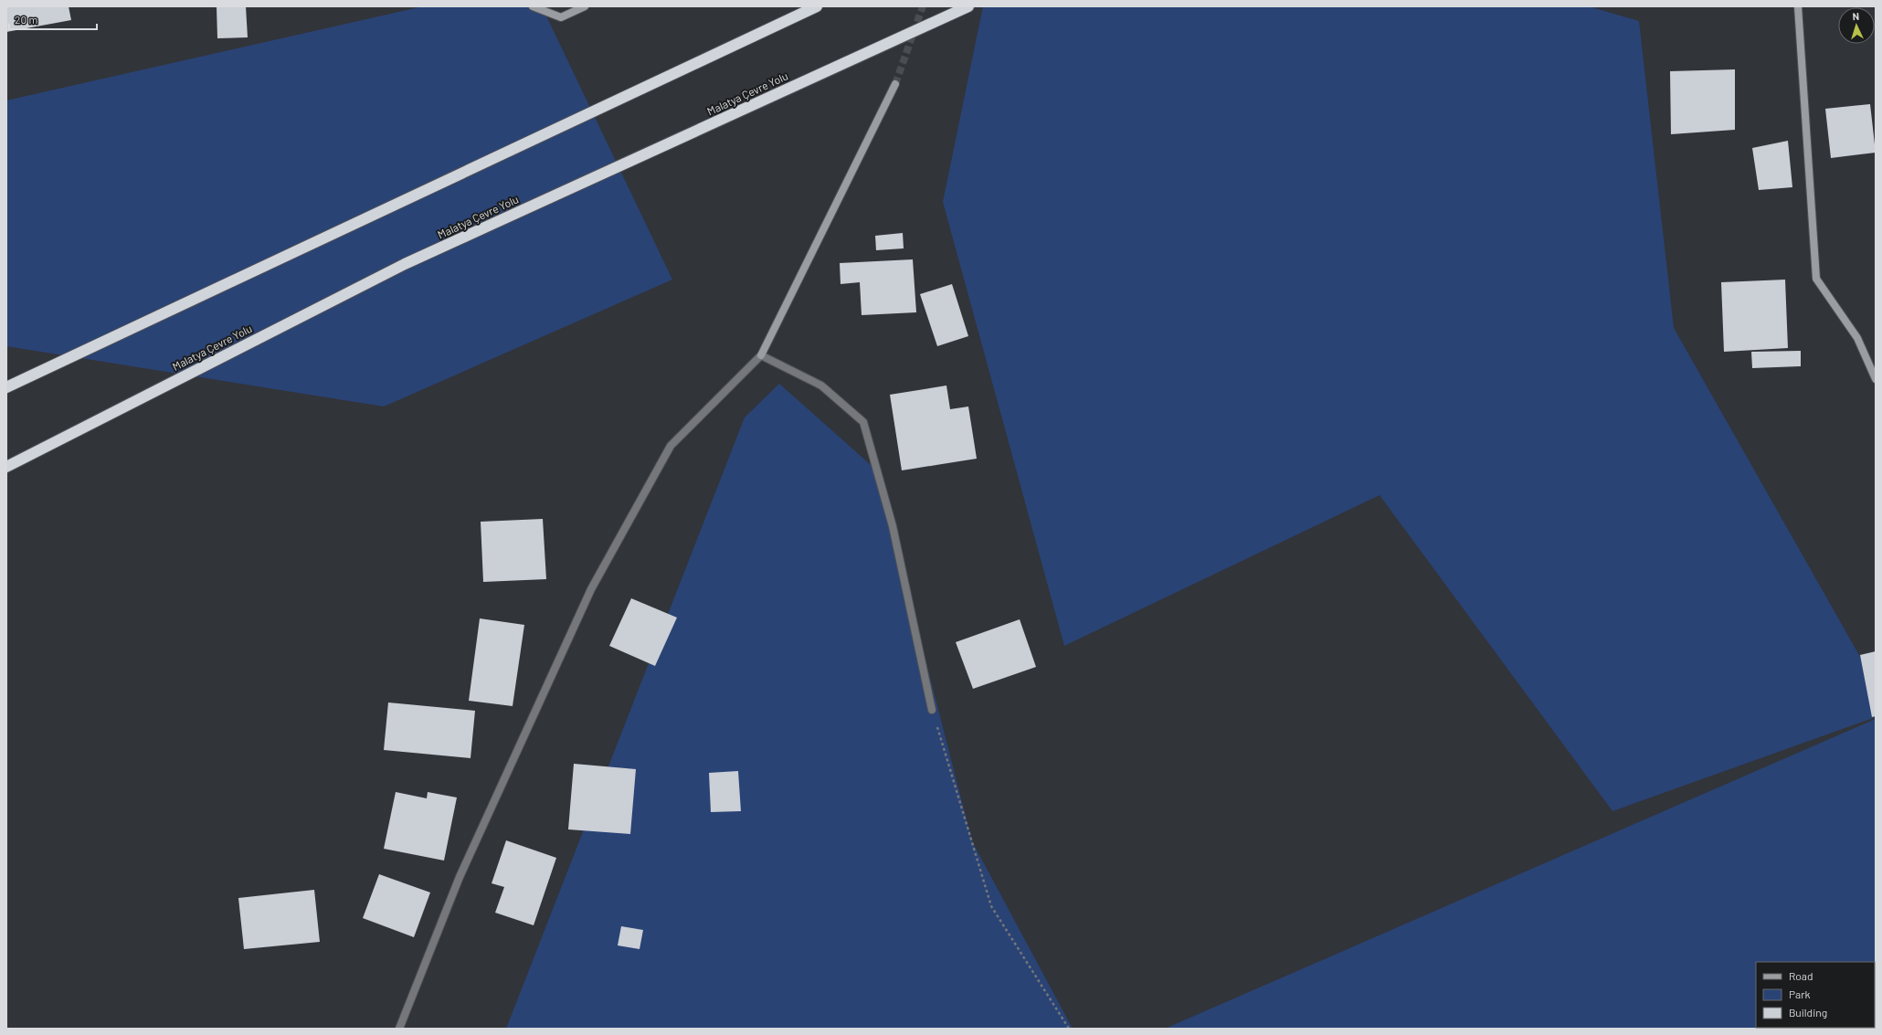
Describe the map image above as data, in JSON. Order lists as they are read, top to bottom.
{
  "streets": {
    "highway": ["Malatya Çevre Yolu"]
  },
  "legend": ["Road", "Park", "Building"],
  "scale_bar": "20 m",
  "north": "top"
}
